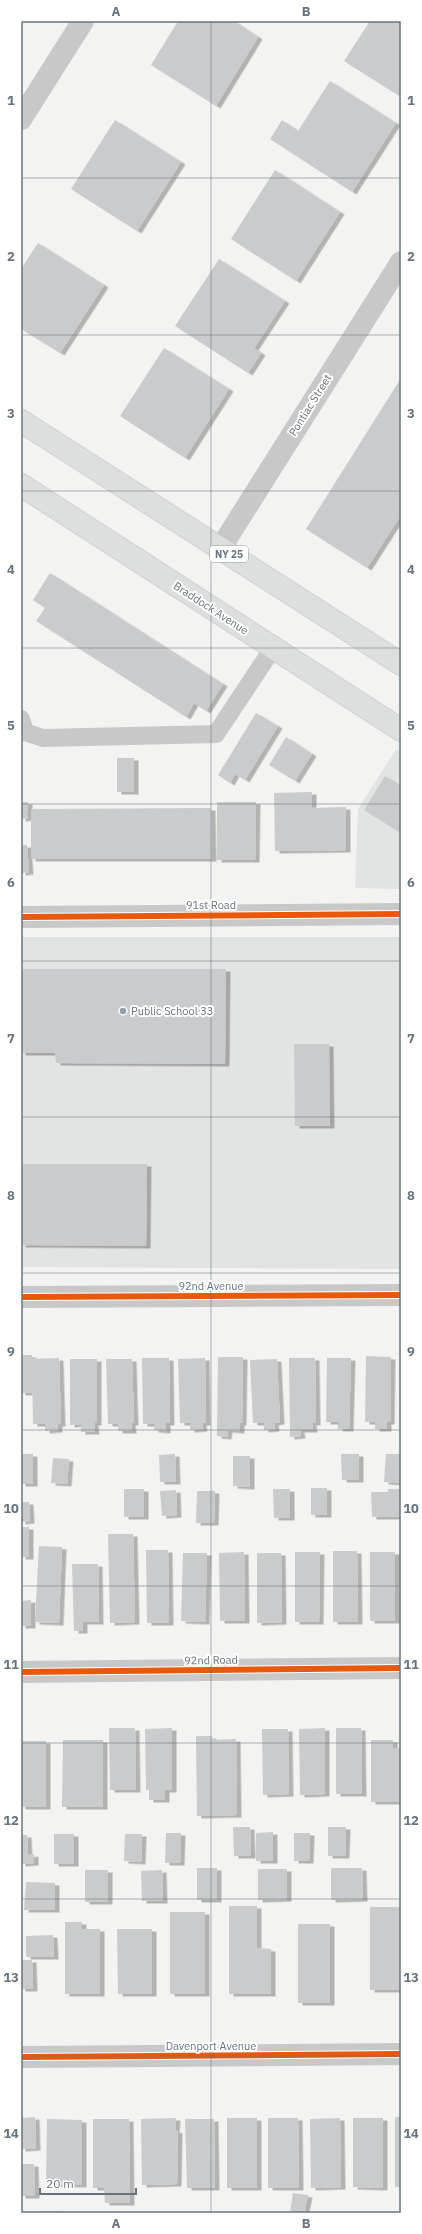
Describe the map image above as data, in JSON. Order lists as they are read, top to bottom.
{
  "streets": {
    "main road": ["NY 25", "Braddock Avenue"],
    "street": [
      "Pontiac Street",
      "91st Road",
      "92nd Avenue",
      "92nd Road",
      "Davenport Avenue"
    ]
  },
  "crossings": [
    ["Pontiac Street", "NY 25"]
  ],
  "places": ["Public School 33"],
  "scale_bar": "20 m",
  "grid": {
    "columns": ["A", "B"],
    "rows": [
      "1",
      "2",
      "3",
      "4",
      "5",
      "6",
      "7",
      "8",
      "9",
      "10",
      "11",
      "12",
      "13",
      "14"
    ]
  }
}
